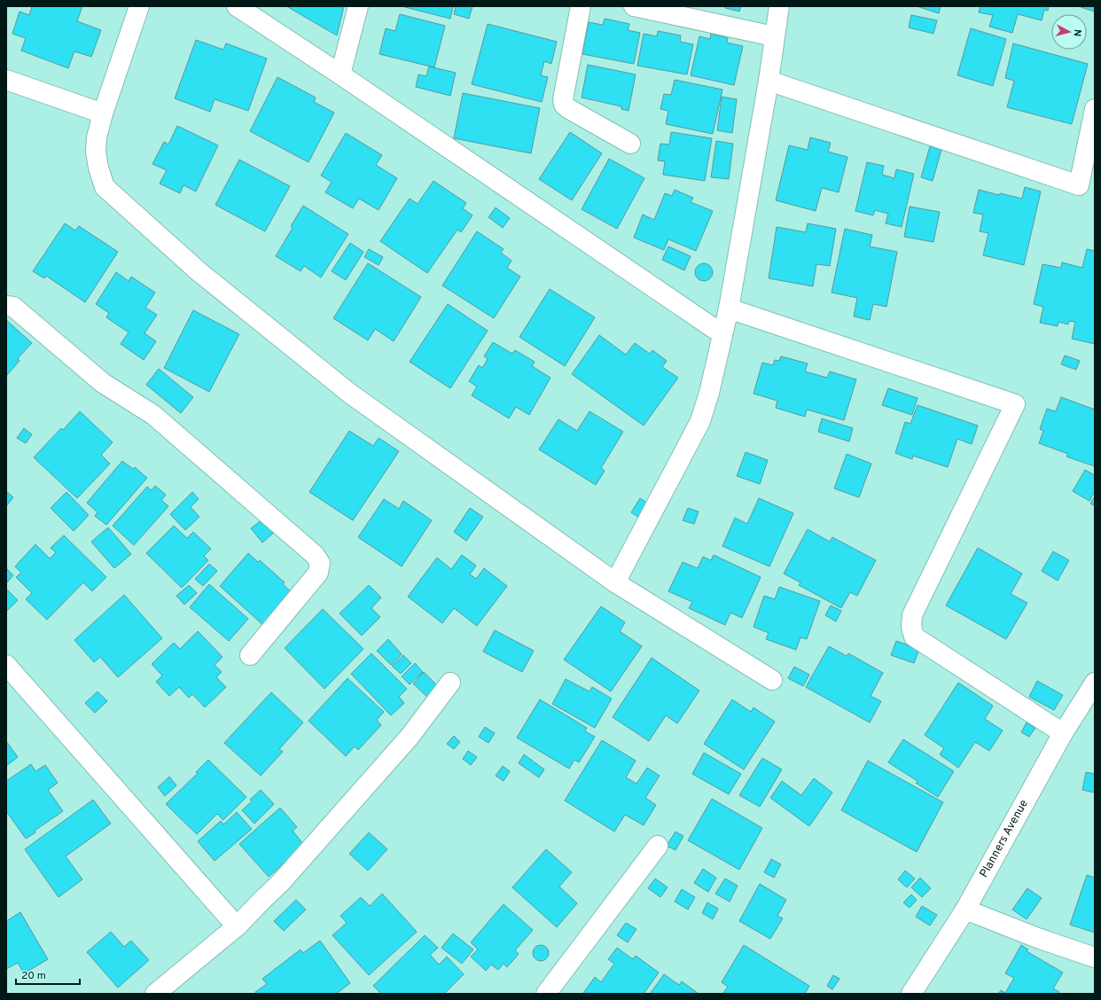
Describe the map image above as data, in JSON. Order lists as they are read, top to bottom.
{
  "streets": {
    "street": ["Planners Avenue"]
  },
  "scale_bar": "20 m",
  "north": "right"
}
